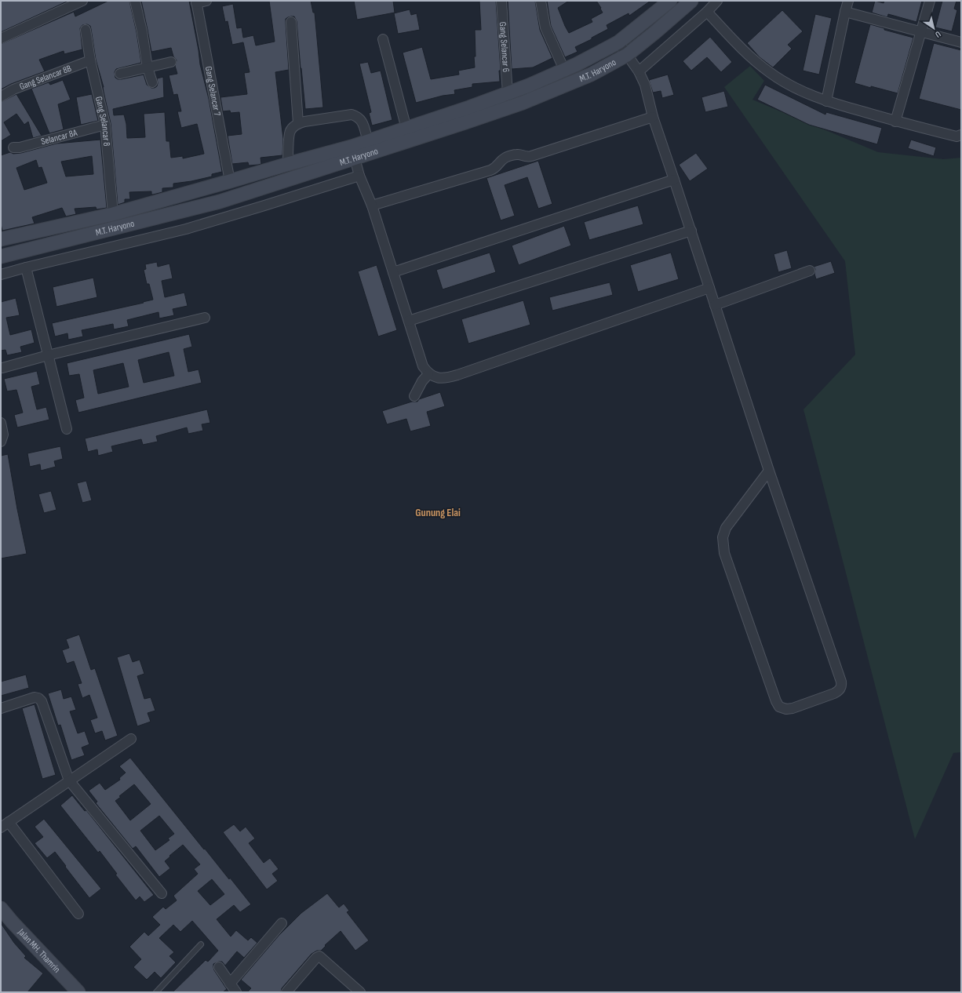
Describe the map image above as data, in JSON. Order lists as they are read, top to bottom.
{
  "streets": {
    "main road": ["M.T. Haryono", "Jalan MH. Thamrin"],
    "street": [
      "Gang Selancar 6",
      "Gang Selancar 8B",
      "Gang Selancar 7",
      "Gang Selancar 8",
      "Selancar 8A"
    ]
  },
  "crossings": [
    ["Gang Selancar 6", "M.T. Haryono"],
    ["M.T. Haryono", "Gang Selancar 7"],
    ["M.T. Haryono", "Gang Selancar 8"],
    ["Gang Selancar 8B", "Gang Selancar 8"],
    ["Gang Selancar 8", "Selancar 8A"]
  ],
  "districts": ["Gunung Elai"],
  "north": "bottom right"
}
